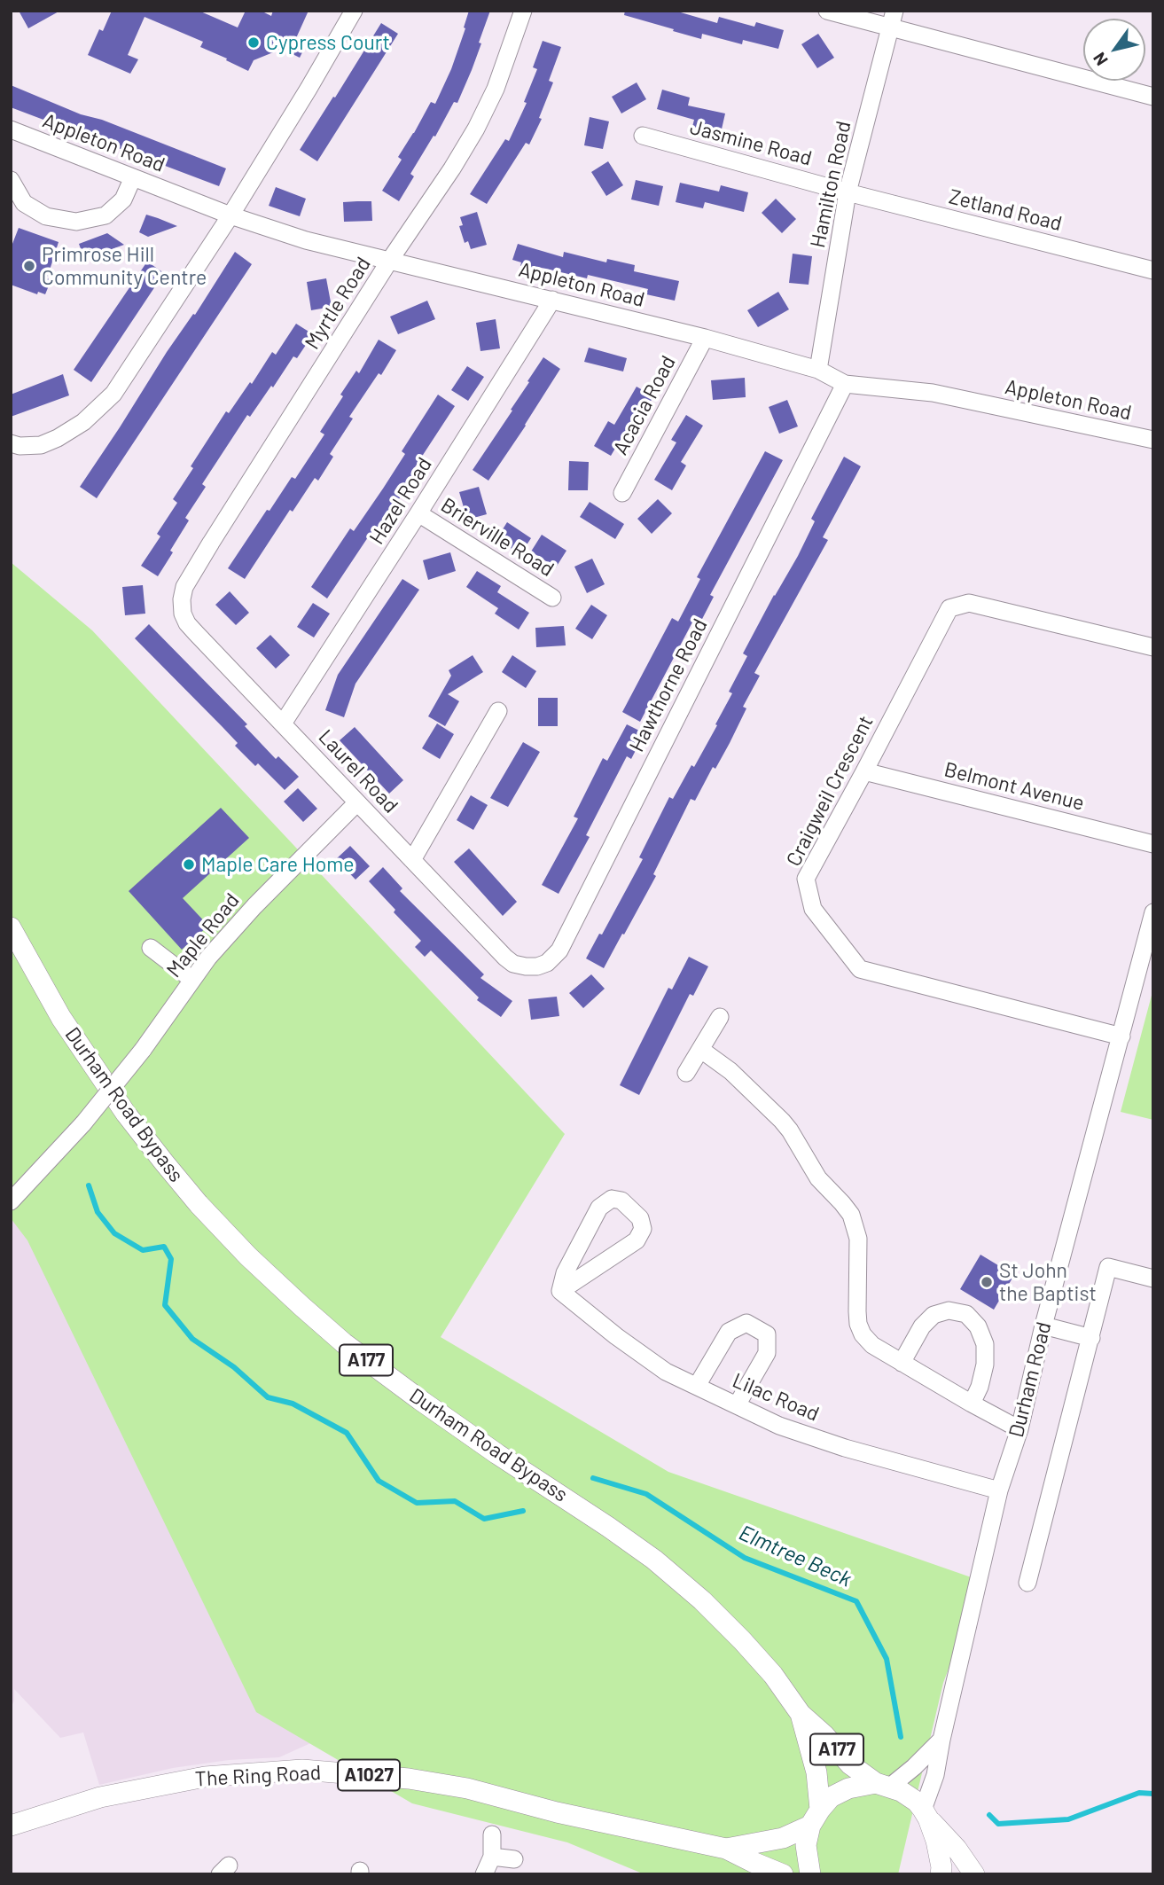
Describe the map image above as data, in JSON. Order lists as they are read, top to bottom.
{
  "streets": {
    "main road": [
      "Durham Road Bypass",
      "A177",
      "A1027",
      "The Ring Road"
    ],
    "street": [
      "Appleton Road",
      "Jasmine Road",
      "Hamilton Road",
      "Zetland Road",
      "Myrtle Road",
      "Acacia Road",
      "Hazel Road",
      "Brierville Road",
      "Hawthorne Road",
      "Laurel Road",
      "Belmont Avenue",
      "Craigweil Crescent",
      "Maple Road",
      "Durham Road",
      "Lilac Road"
    ]
  },
  "crossings": [
    ["Appleton Road", "Hamilton Road"],
    ["Appleton Road", "Myrtle Road"],
    ["Appleton Road", "Acacia Road"],
    ["Appleton Road", "Hazel Road"],
    ["Appleton Road", "Hawthorne Road"],
    ["Jasmine Road", "Hamilton Road"],
    ["Jasmine Road", "Zetland Road"],
    ["Hamilton Road", "Zetland Road"],
    ["Myrtle Road", "Laurel Road"],
    ["Hazel Road", "Brierville Road"],
    ["Hazel Road", "Laurel Road"],
    ["Hawthorne Road", "Laurel Road"],
    ["Laurel Road", "Maple Road"],
    ["Belmont Avenue", "Craigweil Crescent"],
    ["Craigweil Crescent", "Durham Road"],
    ["Durham Road Bypass", "The Ring Road"],
    ["Durham Road", "Lilac Road"]
  ],
  "water": ["Elmtree Beck"],
  "places": [
    "Cypress Court",
    "Primrose Hill Community Centre",
    "Maple Care Home",
    "St John the Baptist"
  ],
  "north": "bottom left"
}
